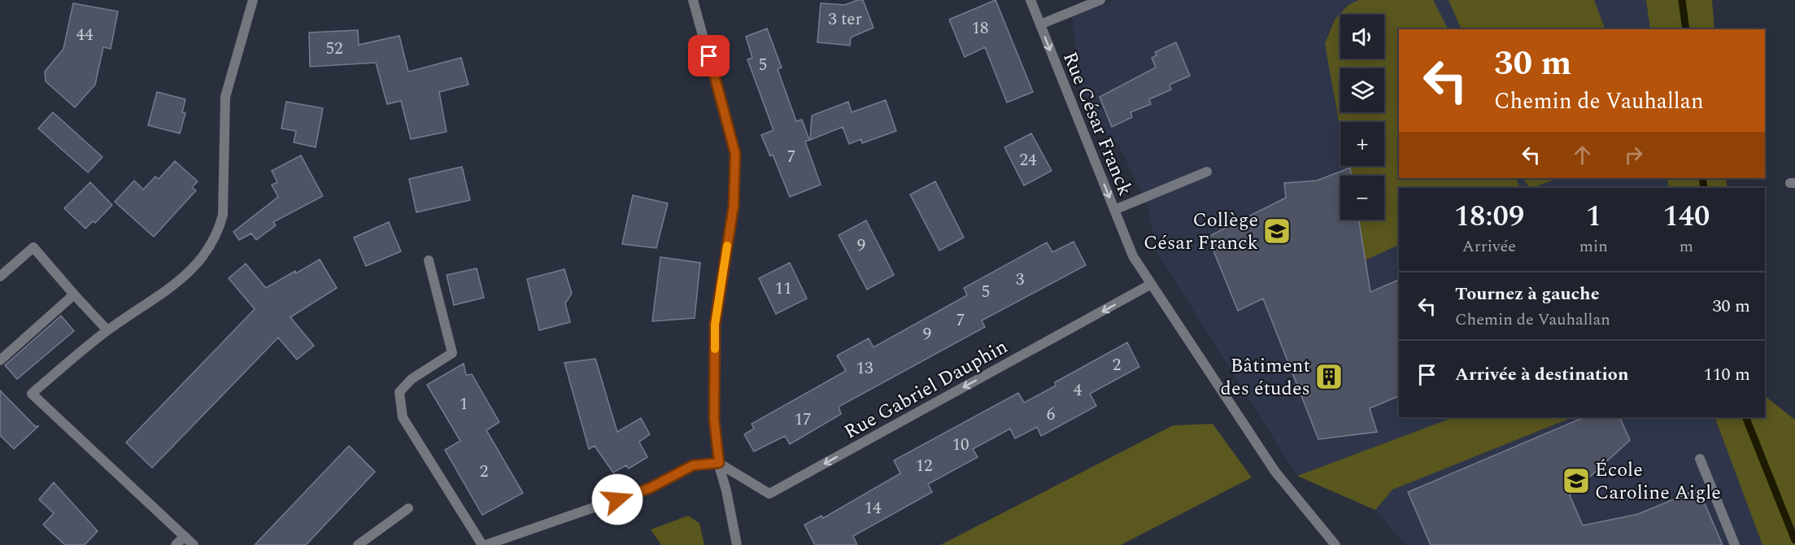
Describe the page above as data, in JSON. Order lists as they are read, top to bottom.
{
  "streets": {
    "street": ["Rue César Franck", "Rue Gabriel Dauphin"]
  },
  "crossings": [
    ["Rue César Franck", "Rue Gabriel Dauphin"]
  ],
  "one_way": ["Rue Gabriel Dauphin"],
  "places": {
    "school or university": ["Collège César Franck", "École Caroline Aigle"],
    "building": ["Bâtiment des études"]
  },
  "house_numbers": [
    "3 ter",
    "18",
    "44",
    "52",
    "5",
    "7",
    "24",
    "9",
    "3",
    "11",
    "5",
    "7",
    "9",
    "2",
    "13",
    "4",
    "1",
    "6",
    "17",
    "10",
    "12",
    "2",
    "14"
  ],
  "page": {
    "map_buttons": ["+", "−"],
    "turn": ["30 m", "Chemin de Vauhallan"],
    "eta": [
      "18:09",
      "Arrivée",
      "1",
      "min",
      "140",
      "m"
    ],
    "list": [
      {
        "name": "Tournez à gauche",
        "note": "Chemin de Vauhallan",
        "value": "30 m"
      },
      {
        "name": "Arrivée à destination",
        "value": "110 m"
      }
    ]
  }
}
